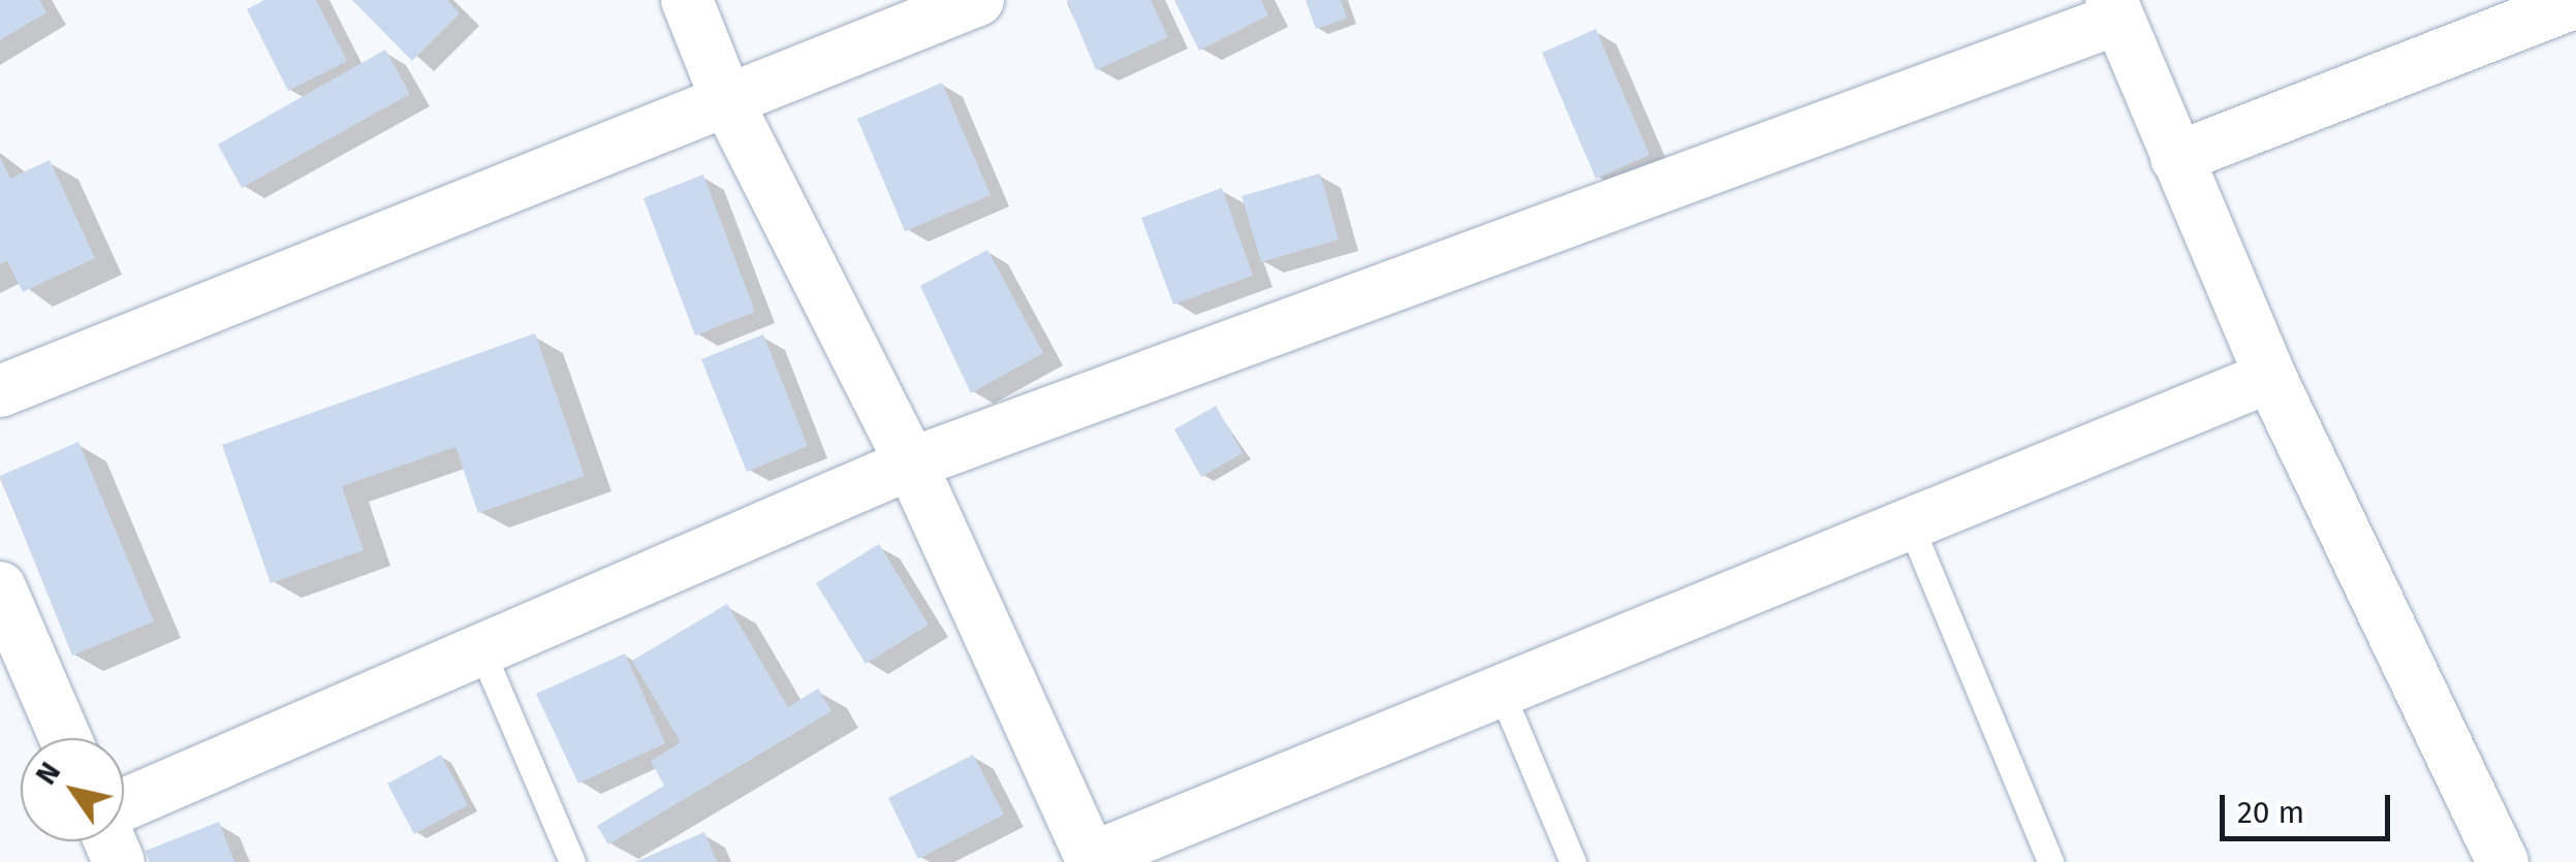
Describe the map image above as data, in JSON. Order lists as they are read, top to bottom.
{
  "scale_bar": "20 m",
  "north": "top left"
}
